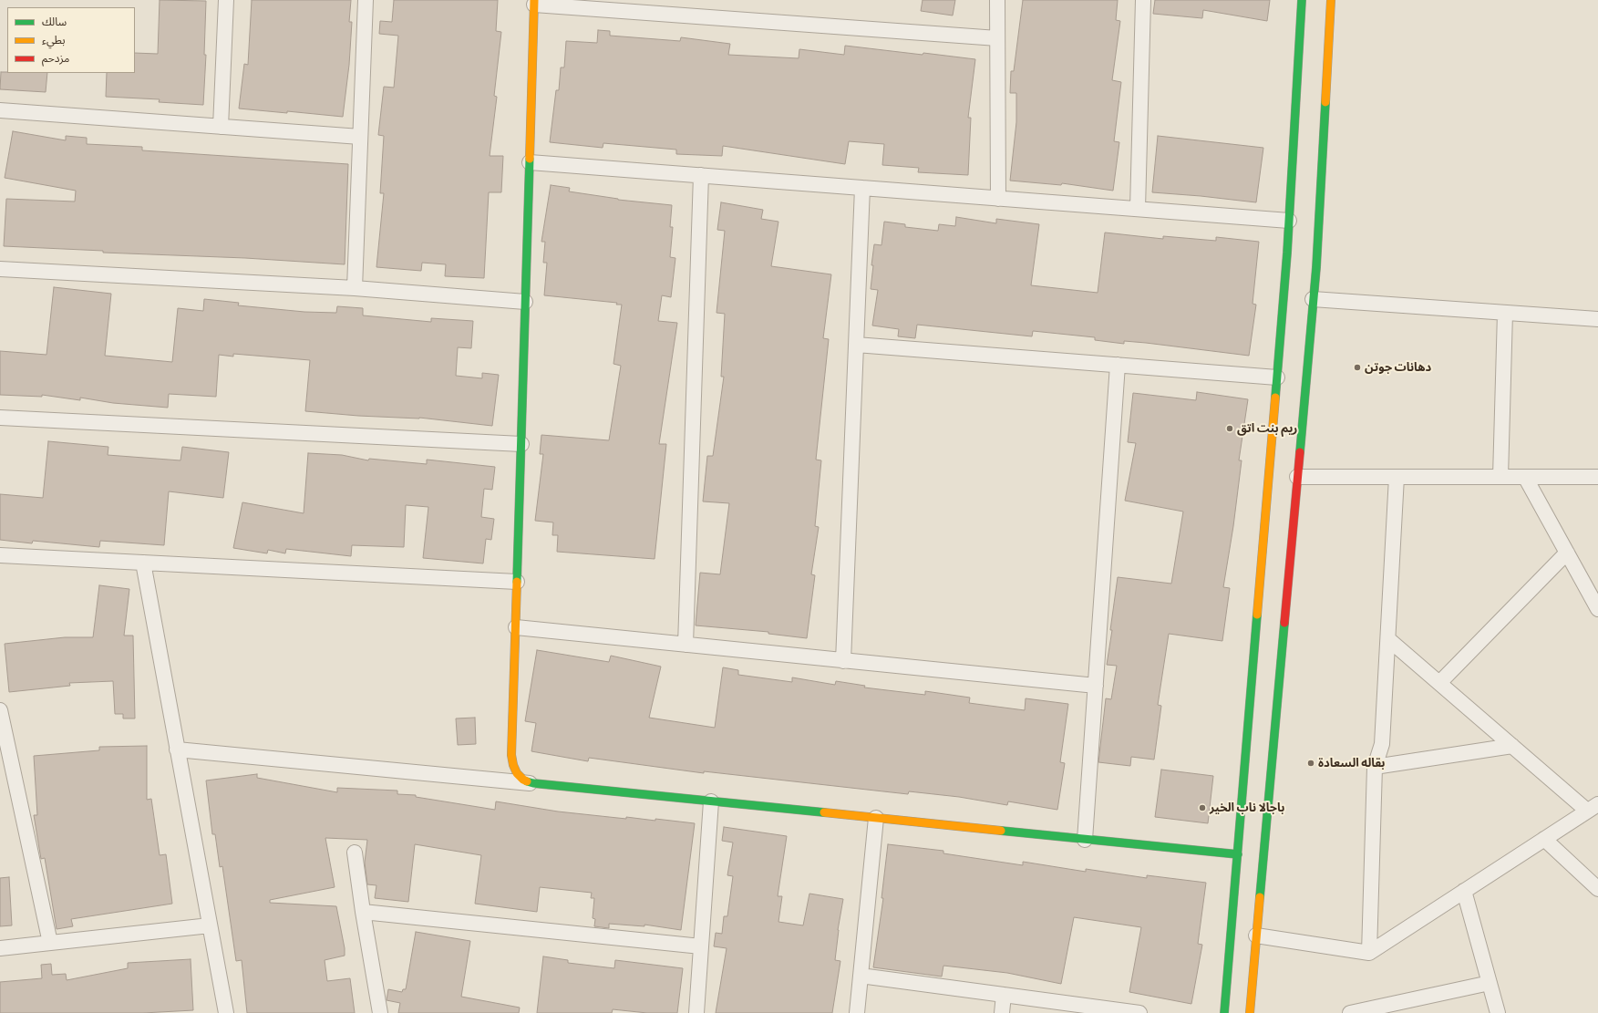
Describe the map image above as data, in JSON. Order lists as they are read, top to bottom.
{
  "places": [
    "دهانات جوتن",
    "ريم بنت اتق",
    "بقاله السعادة",
    "باجالا ناب الخير"
  ],
  "legend": ["سالك", "بطيء", "مزدحم"]
}
